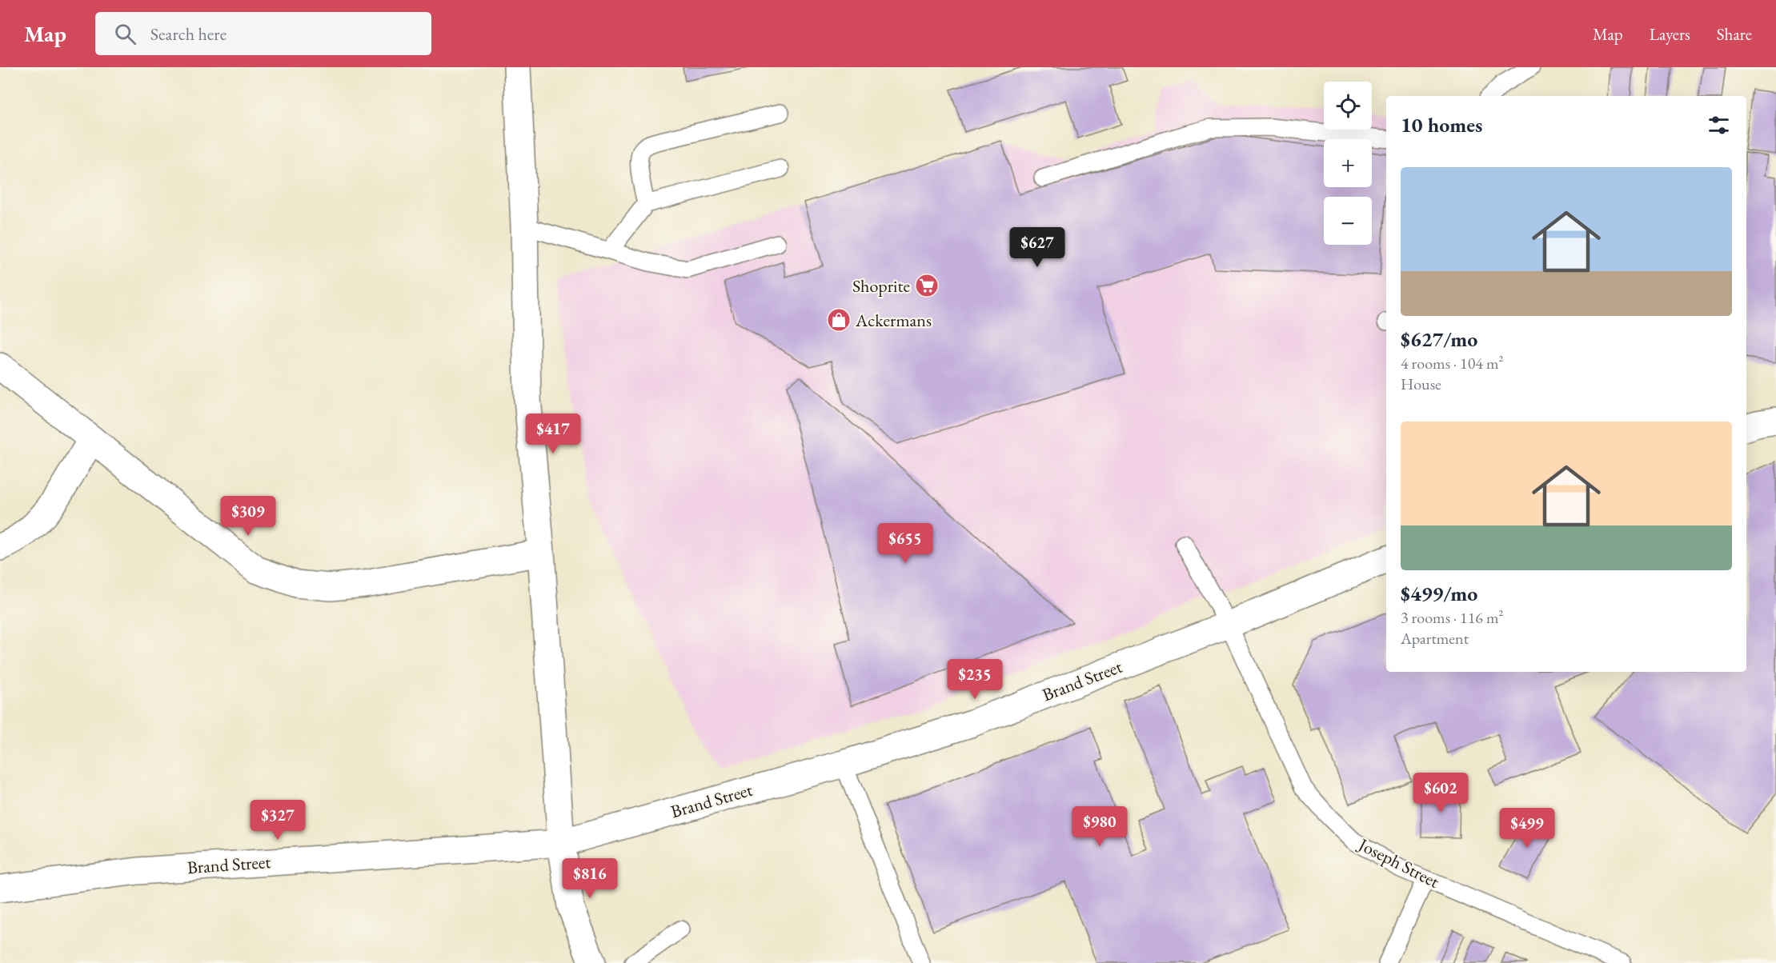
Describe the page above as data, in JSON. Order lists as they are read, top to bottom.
{
  "streets": {
    "street": ["Brand Street"],
    "lane": ["Joseph Street"]
  },
  "crossings": [
    ["Brand Street", "Joseph Street"]
  ],
  "places": {
    "supermarket": ["Shoprite"],
    "shop": ["Ackermans"]
  },
  "page": {
    "header": "Map",
    "search": "Search here",
    "nav": ["Map", "Layers", "Share"],
    "map_buttons": ["+", "−"],
    "heading": "10 homes",
    "list": [
      {
        "name": "$627/mo",
        "note": "4 rooms · 104 m² · House"
      },
      {
        "name": "$499/mo",
        "note": "3 rooms · 116 m² · Apartment"
      }
    ],
    "price": [
      "$627",
      "$417",
      "$309",
      "$655",
      "$235",
      "$602",
      "$327",
      "$980",
      "$499",
      "$816"
    ]
  }
}
